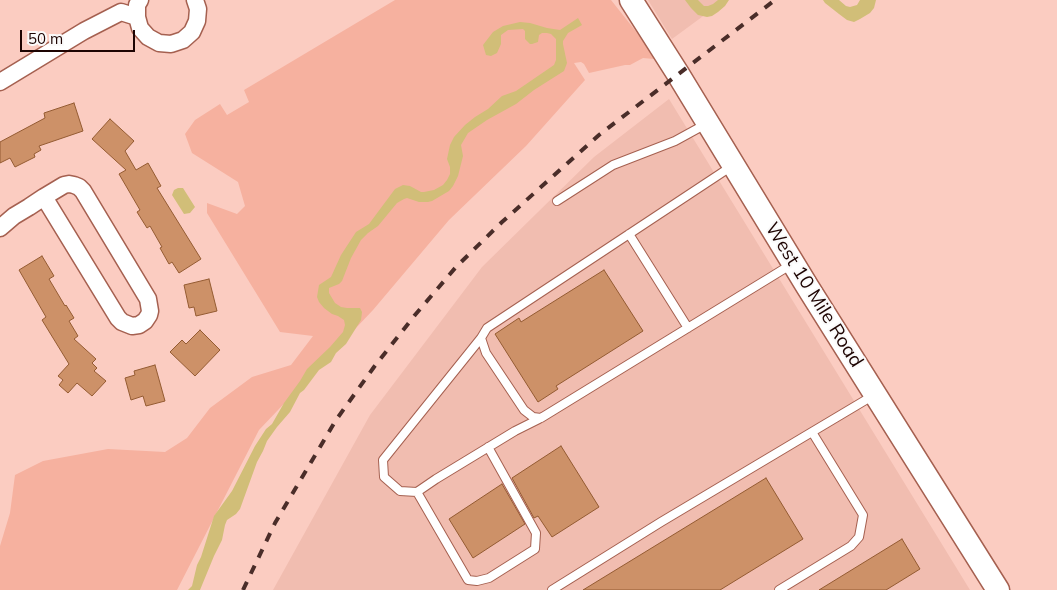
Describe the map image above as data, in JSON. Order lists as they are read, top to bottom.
{
  "streets": {
    "main road": ["West 10 Mile Road"]
  },
  "scale_bar": "50 m"
}
